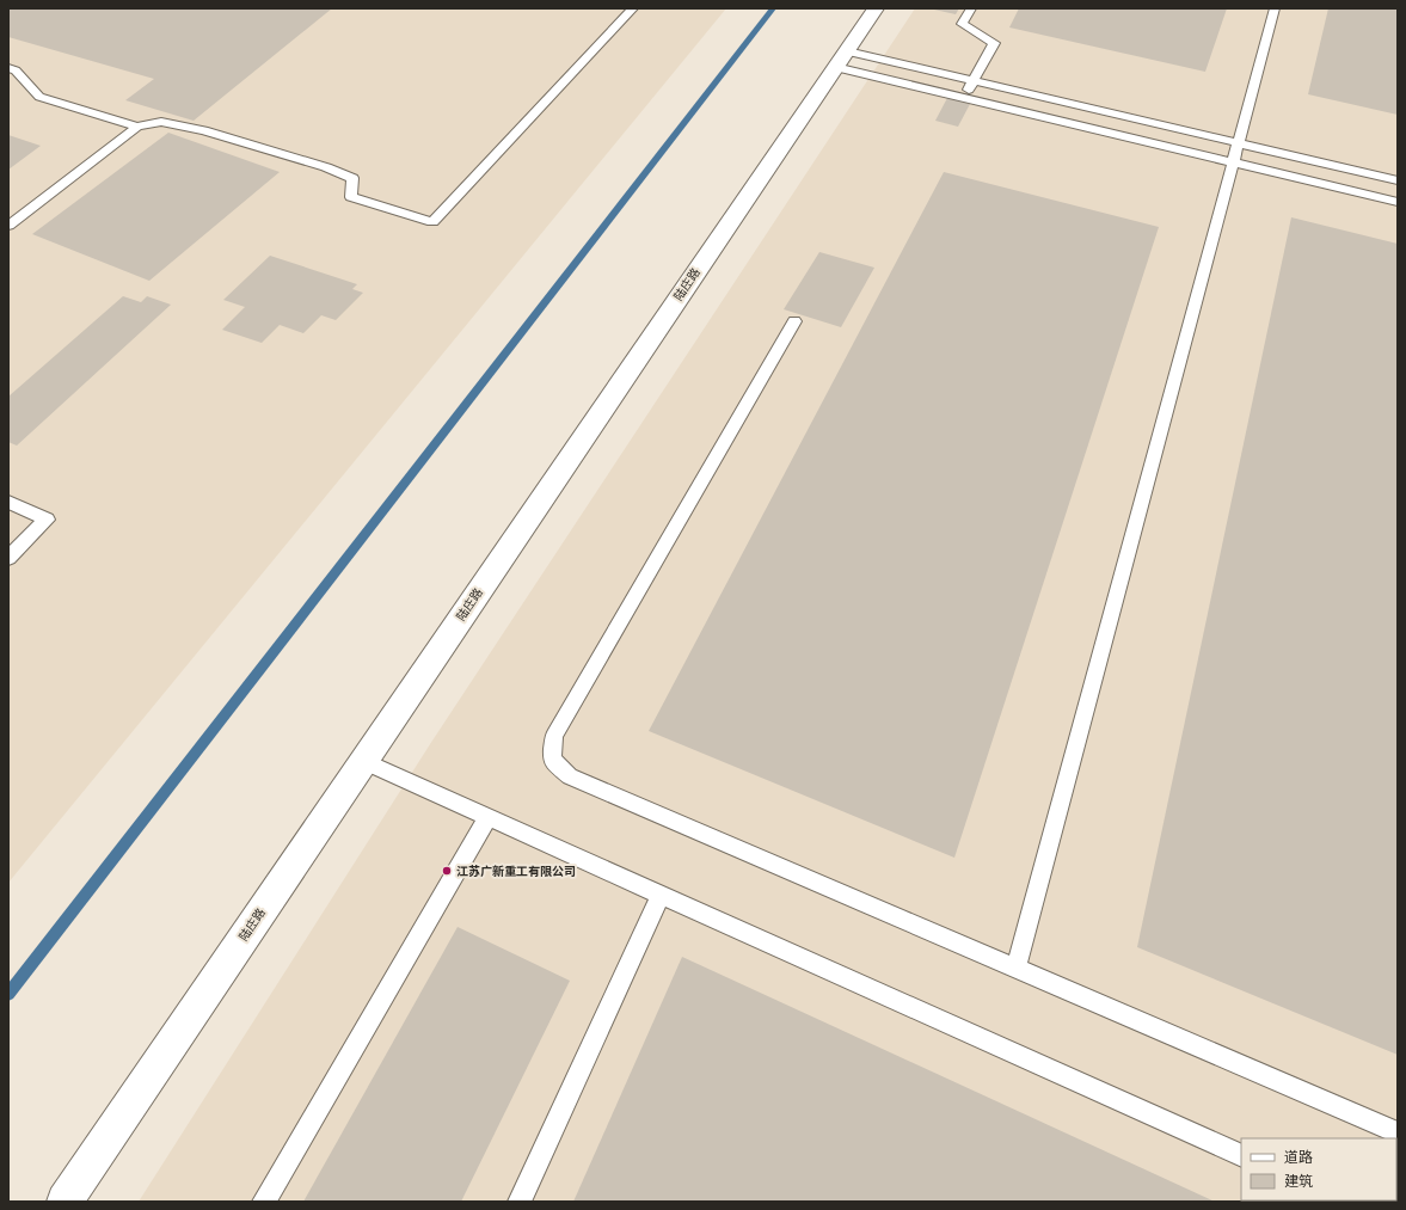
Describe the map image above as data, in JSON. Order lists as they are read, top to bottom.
{
  "streets": {
    "street": ["陆庄路"]
  },
  "places": ["江苏广新重工有限公司"],
  "legend": ["道路", "建筑"]
}
